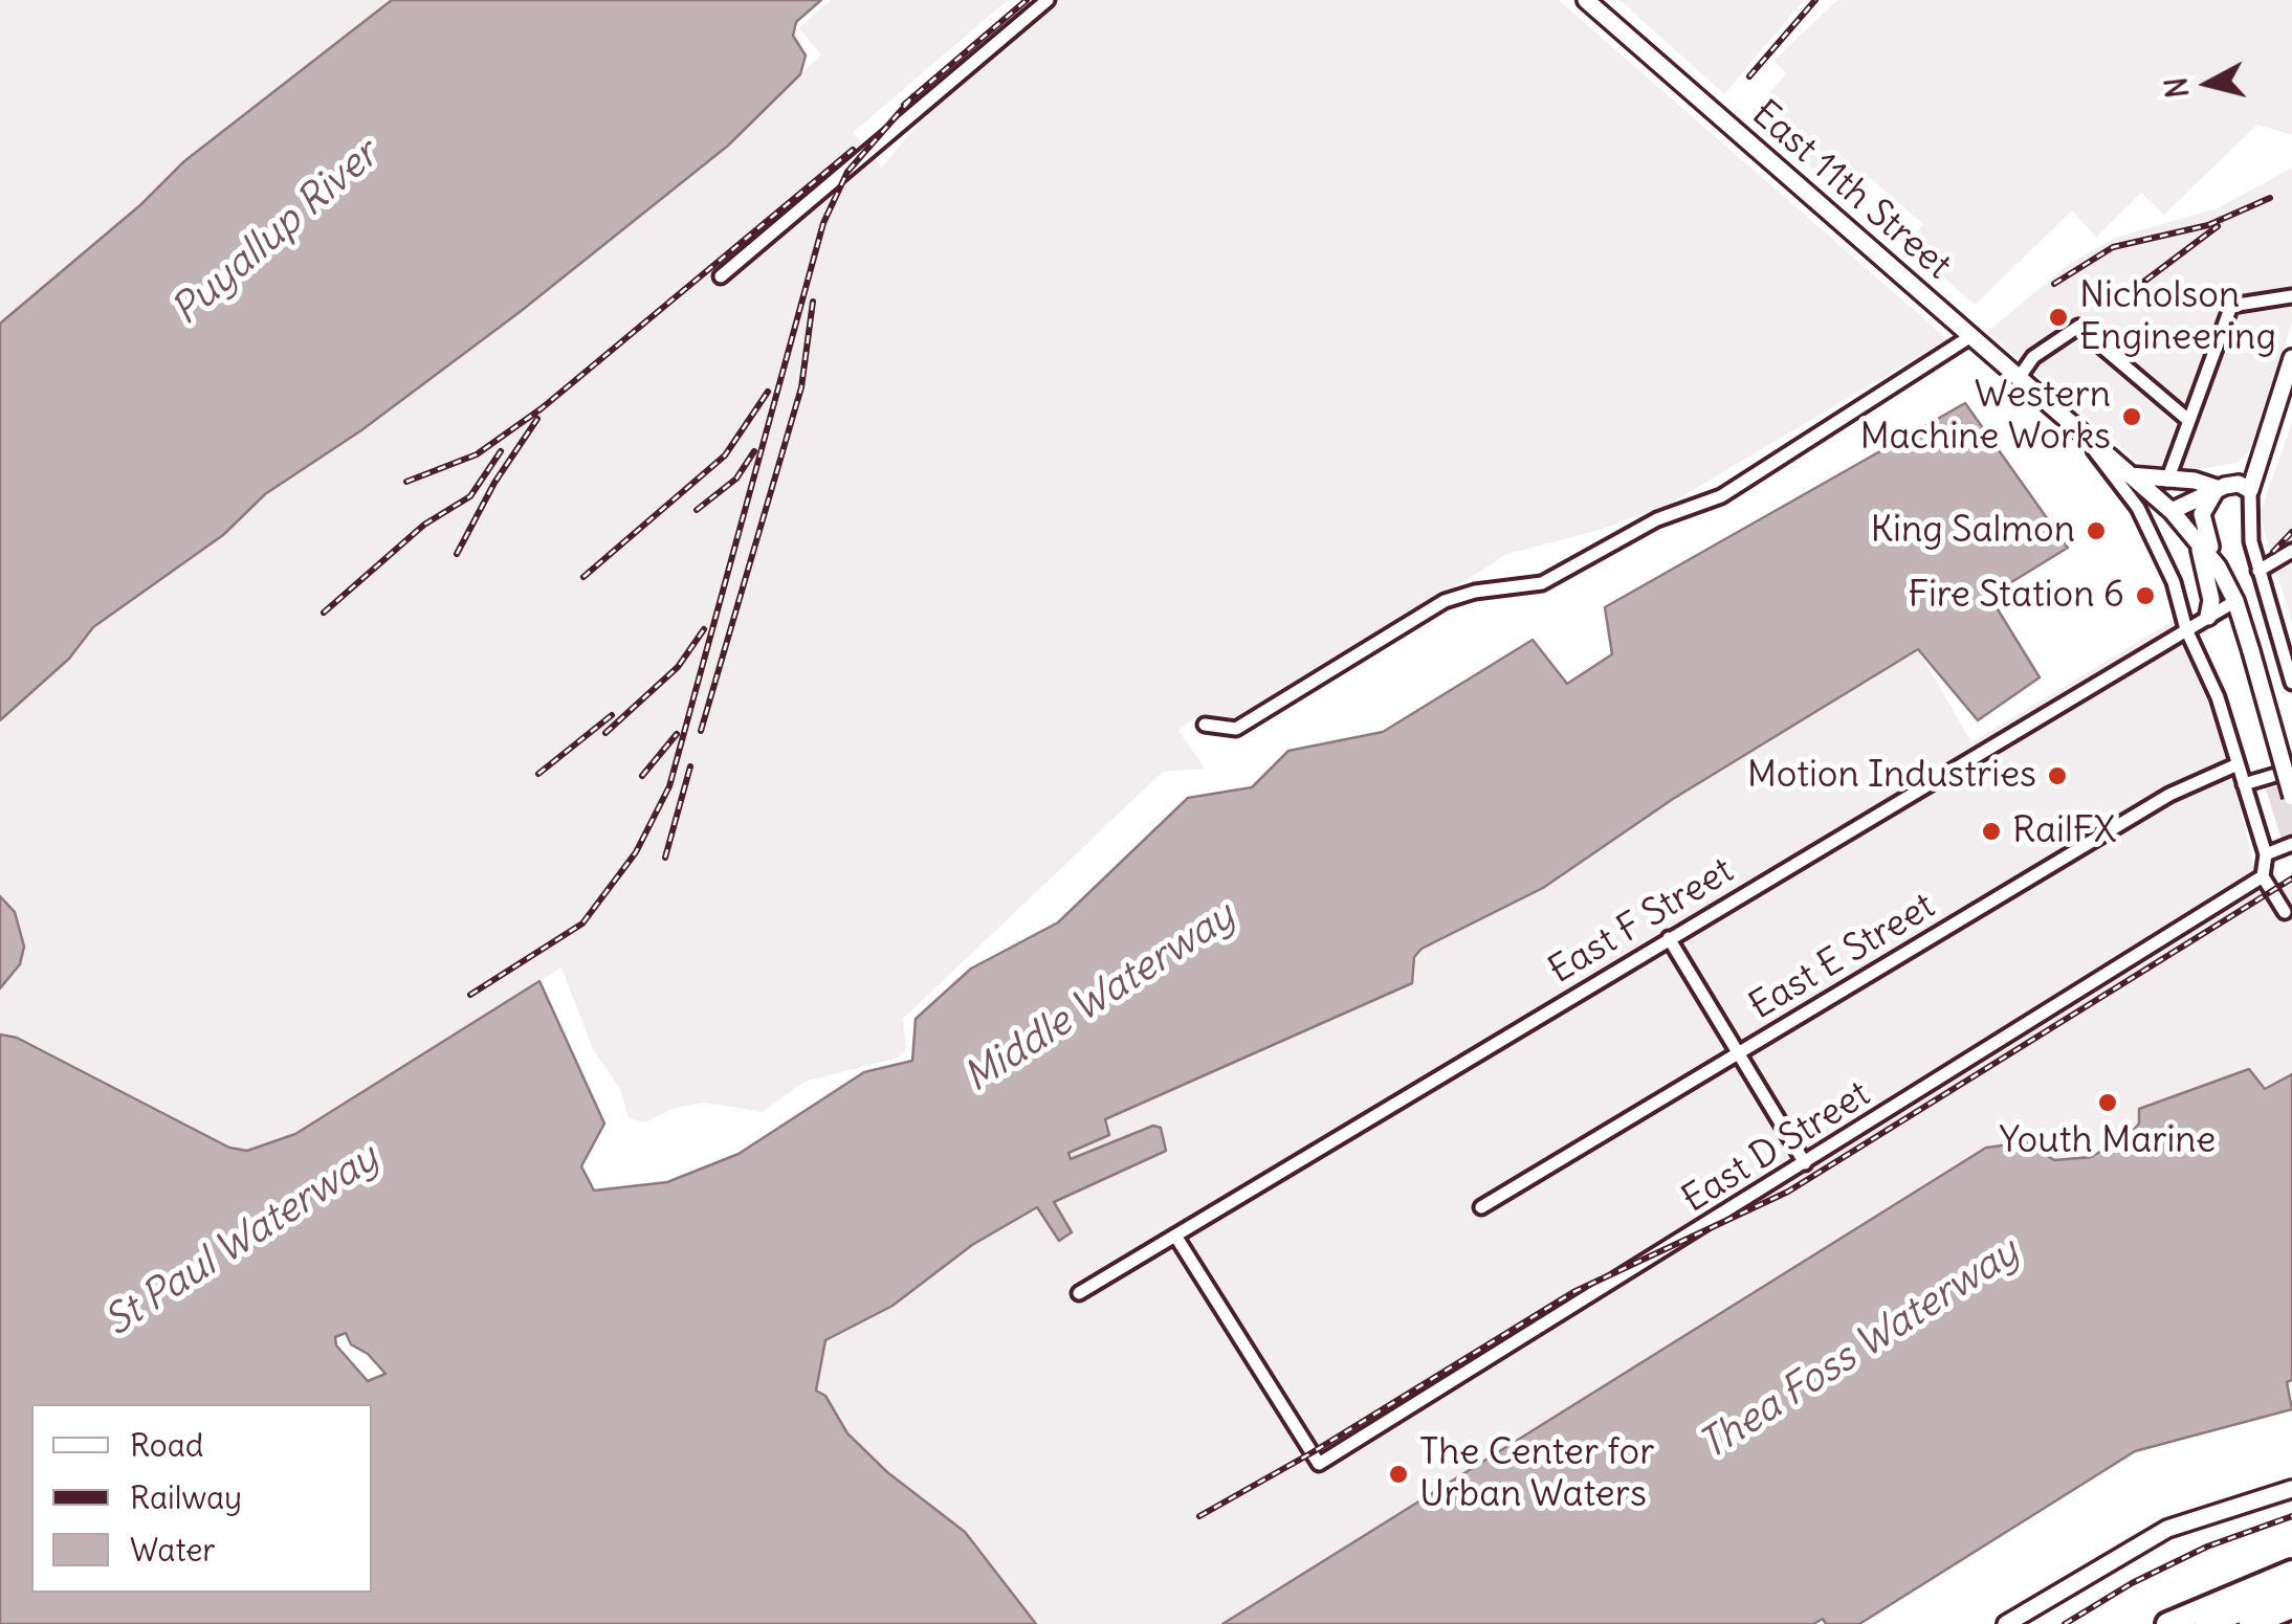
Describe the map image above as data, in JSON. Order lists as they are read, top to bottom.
{
  "streets": {
    "street": [
      "East 11th Street",
      "East F Street",
      "East E Street",
      "East D Street"
    ]
  },
  "crossings": [
    ["East 11th Street", "East F Street"],
    ["East 11th Street", "East E Street"],
    ["East 11th Street", "East D Street"],
    ["East F Street", "East D Street"]
  ],
  "water": [
    "Puyallup River",
    "Middle Waterway",
    "St Paul Waterway",
    "Thea Foss Waterway"
  ],
  "places": [
    "Nicholson Engineering",
    "Western Machine Works",
    "King Salmon",
    "Fire Station 6",
    "Motion Industries",
    "RailFX",
    "Youth Marine",
    "The Center for Urban Waters"
  ],
  "legend": ["Road", "Railway", "Water"],
  "north": "left"
}
